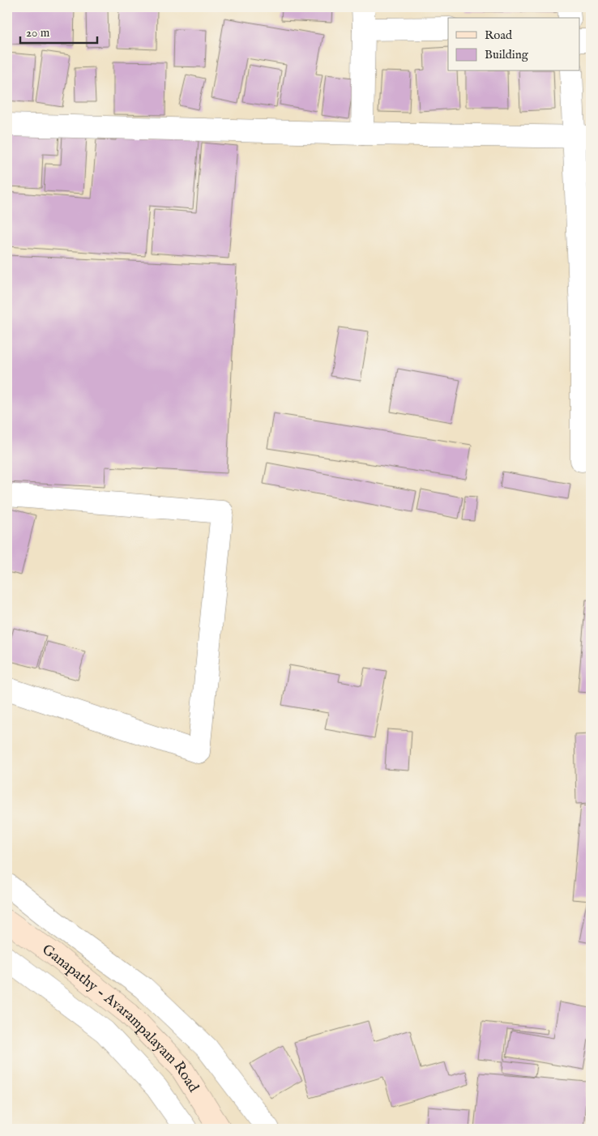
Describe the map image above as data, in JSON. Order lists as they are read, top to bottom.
{
  "streets": {
    "main road": ["Ganapathy - Avarampalayam Road"]
  },
  "legend": ["Road", "Building"],
  "scale_bar": "20 m"
}
